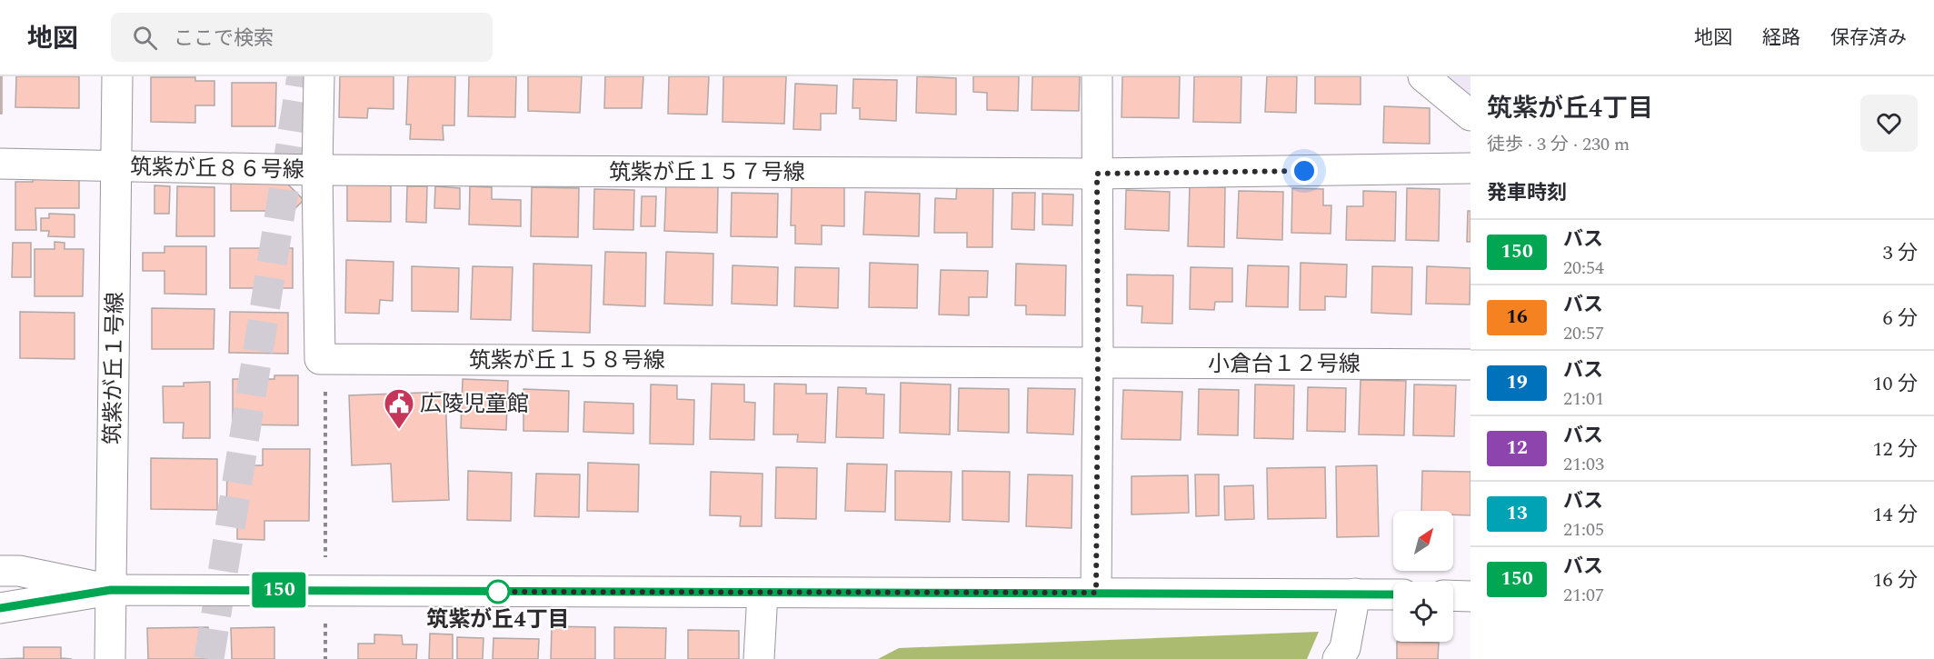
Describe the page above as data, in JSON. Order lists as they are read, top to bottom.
{
  "streets": {
    "street": [
      "筑紫が丘８６号線",
      "筑紫が丘１５７号線",
      "筑紫が丘１５８号線",
      "小倉台１２号線",
      "筑紫が丘１号線"
    ]
  },
  "crossings": [
    ["筑紫が丘８６号線", "筑紫が丘１５７号線"],
    ["筑紫が丘８６号線", "筑紫が丘１号線"],
    ["筑紫が丘１５８号線", "小倉台１２号線"]
  ],
  "places": {
    "public building": ["広陵児童館"],
    "other": ["筑紫が丘4丁目"]
  },
  "lines": ["bus line 150"],
  "north": "top right",
  "page": {
    "header": "地図",
    "search": "ここで検索",
    "nav": ["地図", "経路", "保存済み"],
    "on_map": "150",
    "heading": [
      ["筑紫が丘4丁目", "徒歩 · 3 分 · 230 m"],
      "発車時刻"
    ],
    "list": [
      {
        "mark": "150",
        "name": "バス",
        "note": "20:54",
        "value": "3 分"
      },
      {
        "mark": "16",
        "name": "バス",
        "note": "20:57",
        "value": "6 分"
      },
      {
        "mark": "19",
        "name": "バス",
        "note": "21:01",
        "value": "10 分"
      },
      {
        "mark": "12",
        "name": "バス",
        "note": "21:03",
        "value": "12 分"
      },
      {
        "mark": "13",
        "name": "バス",
        "note": "21:05",
        "value": "14 分"
      },
      {
        "mark": "150",
        "name": "バス",
        "note": "21:07",
        "value": "16 分"
      }
    ]
  }
}
